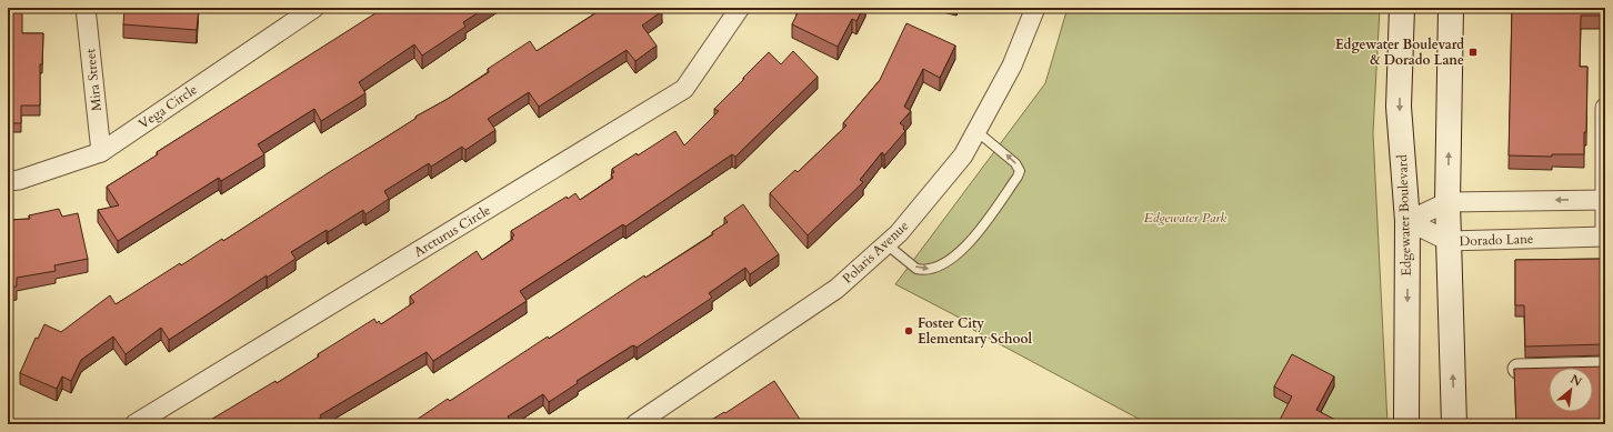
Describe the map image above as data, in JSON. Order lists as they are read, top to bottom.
{
  "streets": {
    "main road": ["Edgewater Boulevard"],
    "street": [
      "Mira Street",
      "Vega Circle",
      "Arcturus Circle",
      "Dorado Lane",
      "Polaris Avenue"
    ]
  },
  "crossings": [
    ["Mira Street", "Vega Circle"],
    ["Edgewater Boulevard", "Dorado Lane"]
  ],
  "parks": ["Edgewater Park"],
  "places": {
    "transit": ["Edgewater Boulevard & Dorado Lane"],
    "other": ["Foster City Elementary School"]
  },
  "north": "top right"
}
